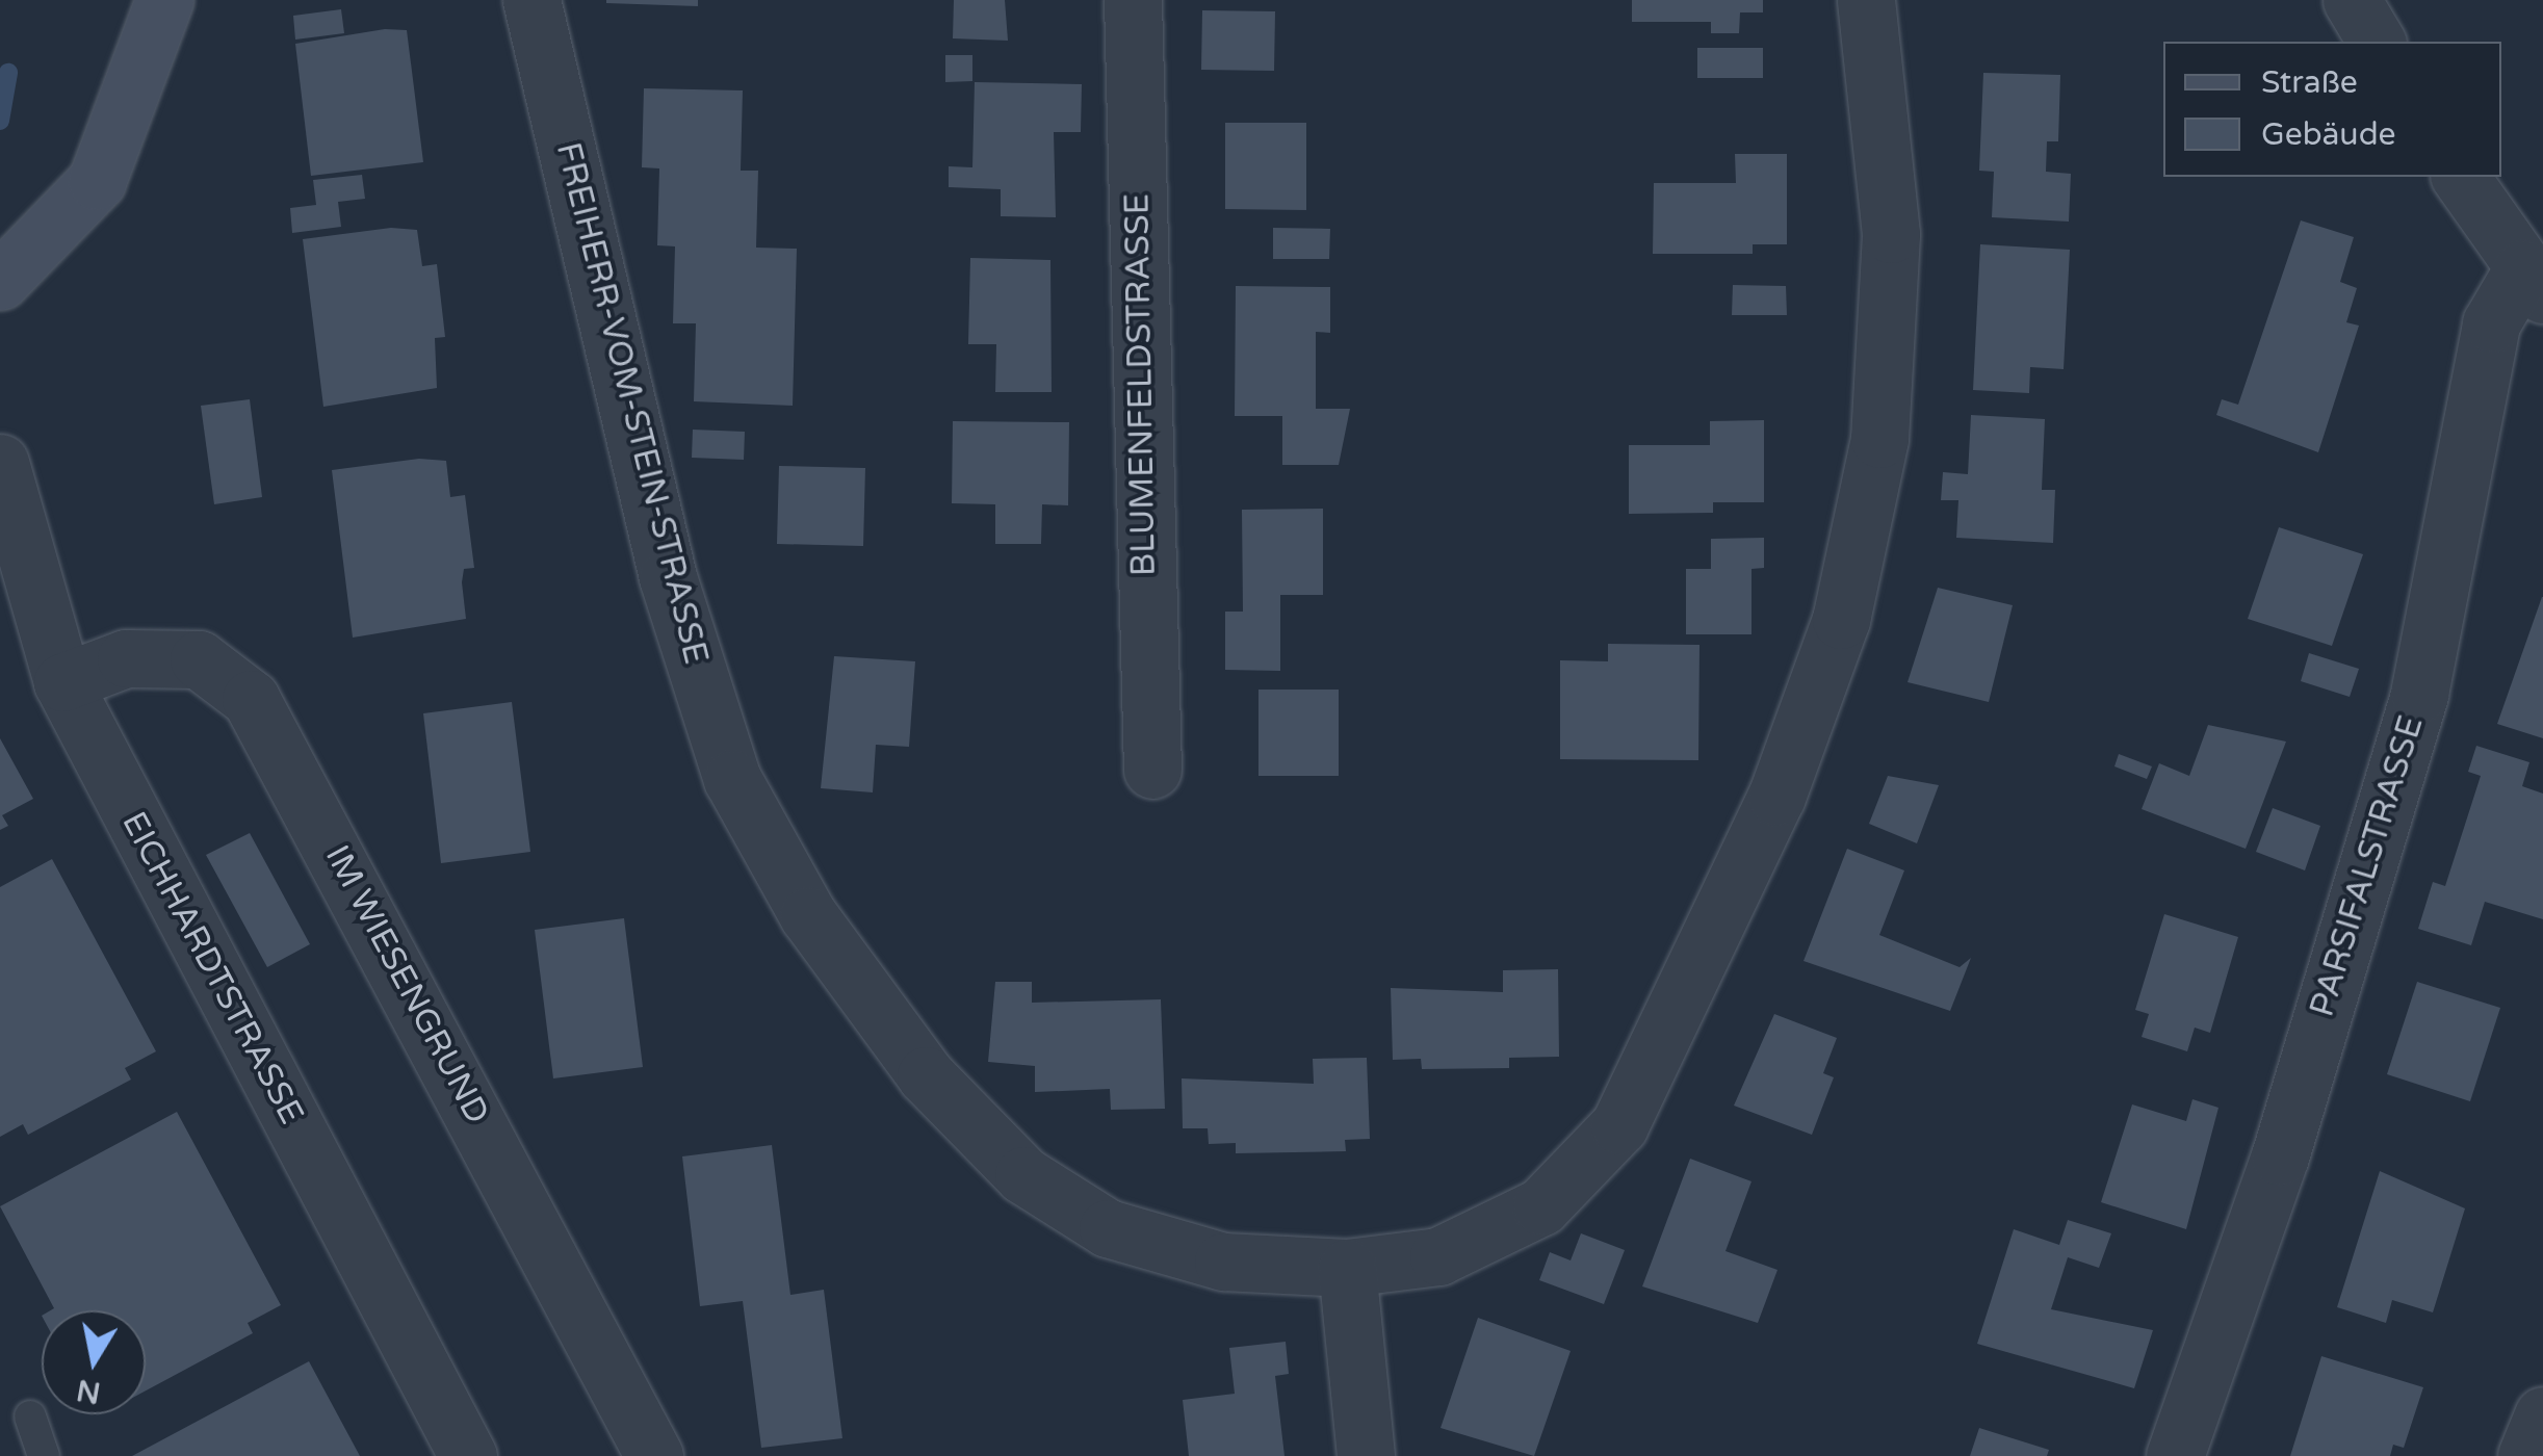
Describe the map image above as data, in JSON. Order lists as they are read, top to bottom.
{
  "streets": {
    "street": [
      "BLUMENFELDSTRASSE",
      "FREIHERR-VOM-STEIN-STRASSE",
      "PARSIFALSTRASSE",
      "EICHHARDTSTRASSE",
      "IM WIESENGRUND"
    ]
  },
  "crossings": [
    ["EICHHARDTSTRASSE", "IM WIESENGRUND"]
  ],
  "legend": ["Straße", "Gebäude"],
  "north": "bottom"
}
